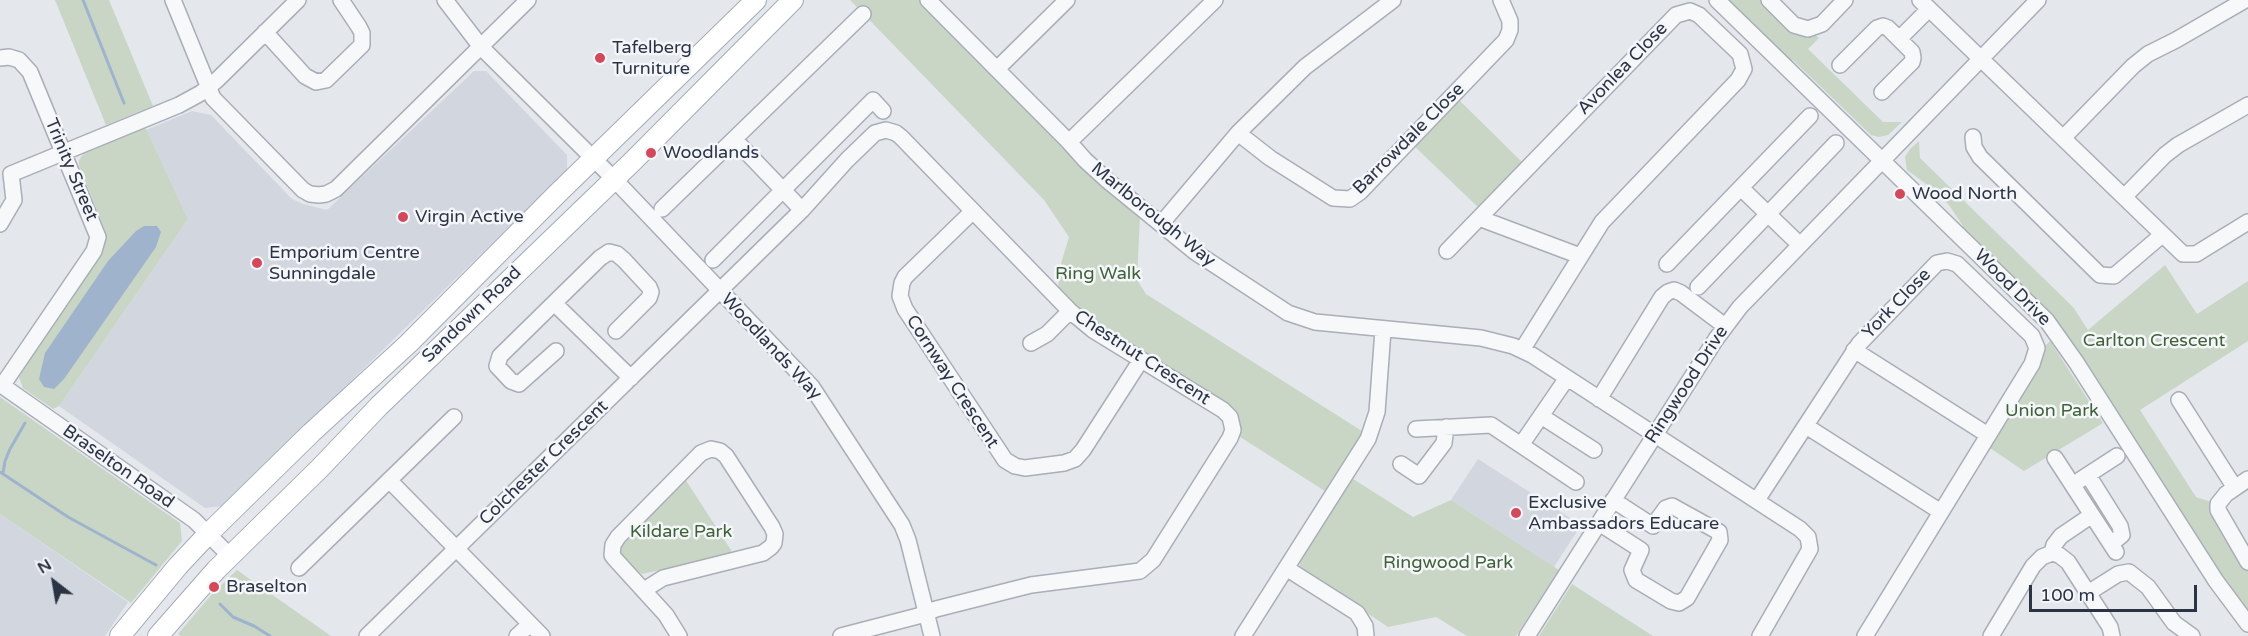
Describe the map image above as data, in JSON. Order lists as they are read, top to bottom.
{
  "streets": {
    "main road": ["Sandown Road"],
    "street": [
      "Avonlea Close",
      "Barrowdale Close",
      "Trinity Street",
      "Marlborough Way",
      "Wood Drive",
      "York Close",
      "Woodlands Way",
      "Chestnut Crescent",
      "Cornway Crescent",
      "Ringwood Drive",
      "Colchester Crescent",
      "Braselton Road"
    ]
  },
  "crossings": [
    ["Avonlea Close", "Marlborough Way"],
    ["Trinity Street", "Braselton Road"],
    ["Marlborough Way", "Ringwood Drive"],
    ["Wood Drive", "Ringwood Drive"],
    ["Sandown Road", "Woodlands Way"],
    ["Sandown Road", "Braselton Road"],
    ["Woodlands Way", "Chestnut Crescent"],
    ["Woodlands Way", "Colchester Crescent"],
    ["Chestnut Crescent", "Cornway Crescent"],
    ["Chestnut Crescent", "Colchester Crescent"]
  ],
  "parks": [
    "Ring Walk",
    "Carlton Crescent",
    "Union Park",
    "Kildare Park",
    "Ringwood Park"
  ],
  "places": [
    "Tafelberg Turniture",
    "Woodlands",
    "Wood North",
    "Virgin Active",
    "Emporium Centre Sunningdale",
    "Exclusive Ambassadors Educare",
    "Braselton"
  ],
  "scale_bar": "100 m",
  "north": "top left"
}
